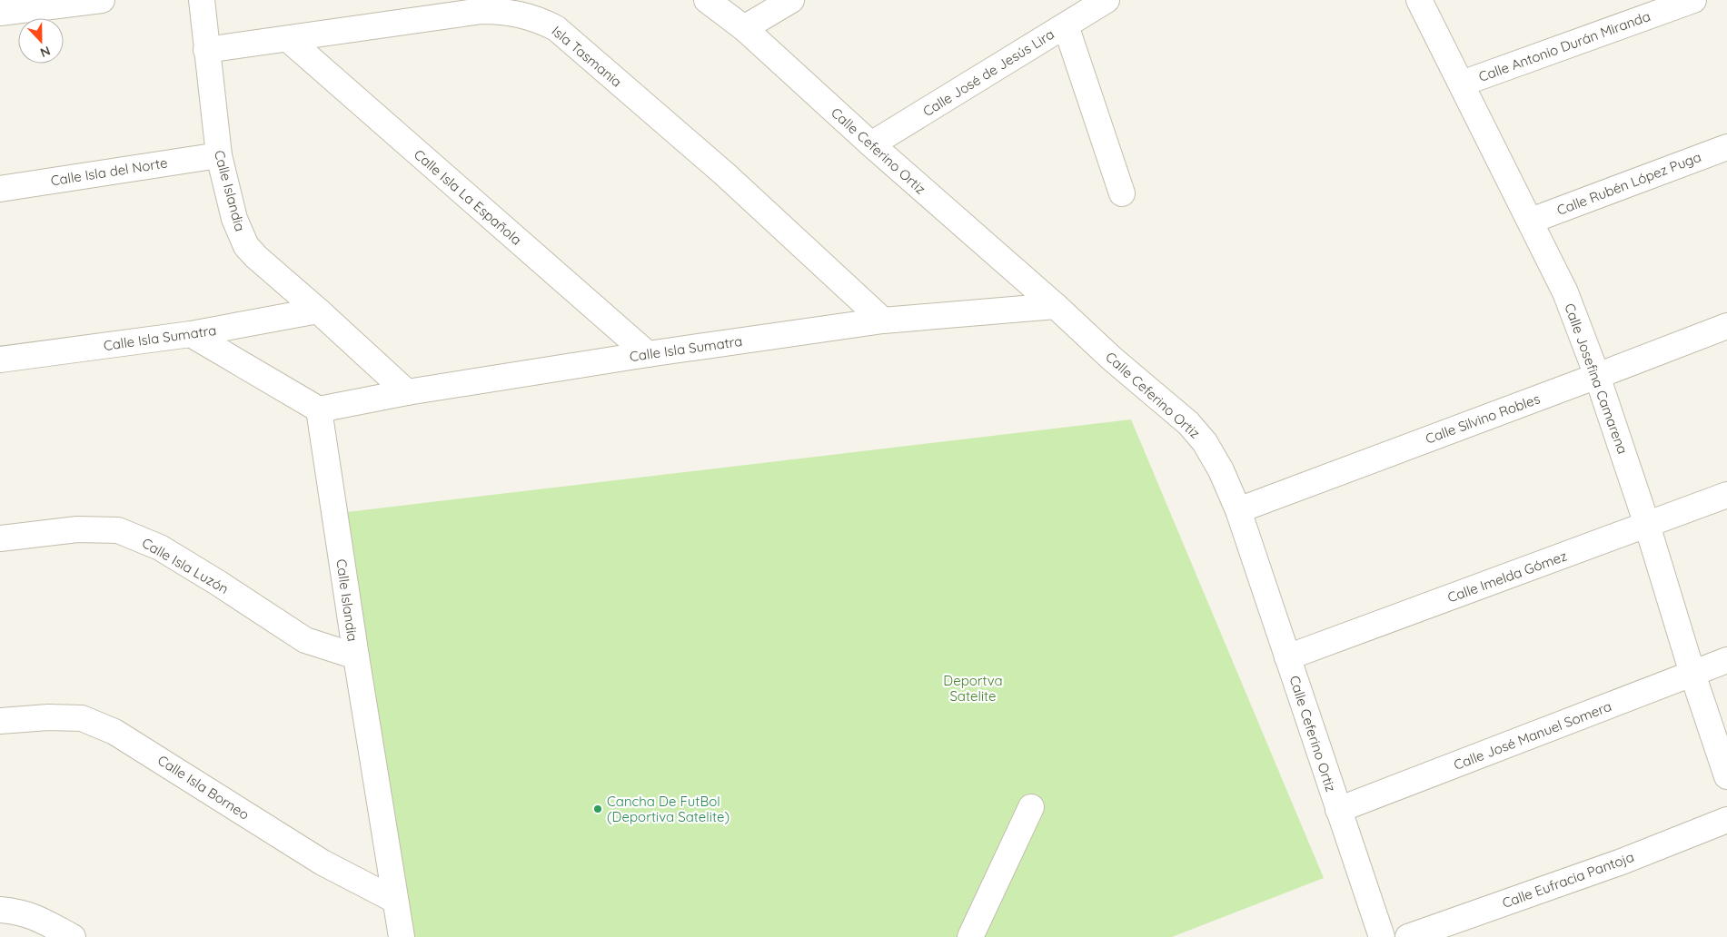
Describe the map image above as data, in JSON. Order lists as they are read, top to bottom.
{
  "streets": {
    "street": [
      "Calle Antonio Durán Miranda",
      "Isla Tasmania",
      "Calle José de Jesús Lira",
      "Calle Ceferino Ortiz",
      "Calle Isla del Norte",
      "Calle Rubén López Puga",
      "Calle Islandia",
      "Calle Isla La Española",
      "Calle Isla Sumatra",
      "Calle Josefina Camarena",
      "Calle Silvino Robles",
      "Calle Isla Luzón",
      "Calle Imelda Gómez",
      "Calle José Manuel Somera",
      "Calle Isla Borneo",
      "Calle Eufracia Pantoja"
    ]
  },
  "crossings": [
    ["Calle Antonio Durán Miranda", "Calle Josefina Camarena"],
    ["Isla Tasmania", "Calle Islandia"],
    ["Isla Tasmania", "Calle Isla La Española"],
    ["Isla Tasmania", "Calle Isla Sumatra"],
    ["Calle José de Jesús Lira", "Calle Ceferino Ortiz"],
    ["Calle Ceferino Ortiz", "Calle Isla Sumatra"],
    ["Calle Ceferino Ortiz", "Calle Silvino Robles"],
    ["Calle Ceferino Ortiz", "Calle Imelda Gómez"],
    ["Calle Ceferino Ortiz", "Calle José Manuel Somera"],
    ["Calle Isla del Norte", "Calle Islandia"],
    ["Calle Rubén López Puga", "Calle Josefina Camarena"],
    ["Calle Islandia", "Calle Isla Sumatra"],
    ["Calle Islandia", "Calle Isla Luzón"],
    ["Calle Islandia", "Calle Isla Borneo"],
    ["Calle Isla La Española", "Calle Isla Sumatra"],
    ["Calle Josefina Camarena", "Calle Silvino Robles"],
    ["Calle Josefina Camarena", "Calle Imelda Gómez"],
    ["Calle Josefina Camarena", "Calle José Manuel Somera"]
  ],
  "parks": ["Deportva Satelite"],
  "places": ["Cancha De FutBol (Deportiva Satelite)"],
  "north": "bottom"
}
